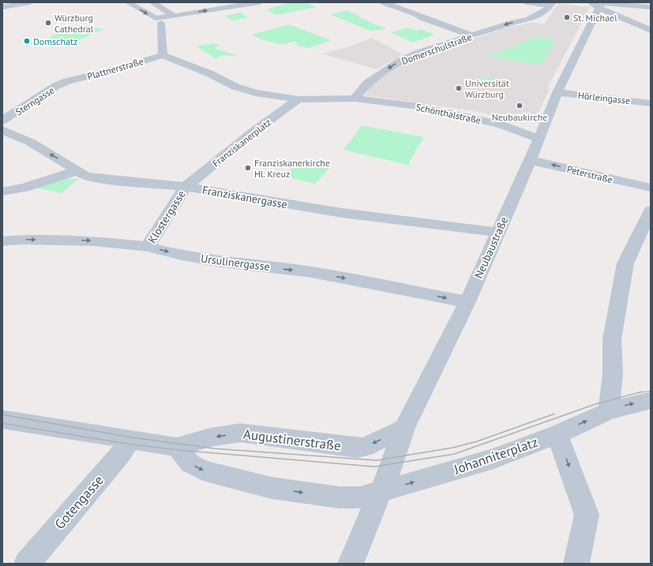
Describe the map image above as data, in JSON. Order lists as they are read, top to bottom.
{
  "streets": {
    "street": [
      "Domerschulstraße",
      "Plattnerstraße",
      "Hörleingasse",
      "Sterngasse",
      "Schönthalstraße",
      "Franziskanerplatz",
      "Peterstraße",
      "Franziskanergasse",
      "Klostergasse",
      "Neubaustraße",
      "Ursulinergasse",
      "Augustinerstraße",
      "Johanniterplatz",
      "Gotengasse"
    ]
  },
  "crossings": [
    ["Domerschulstraße", "Schönthalstraße"],
    ["Plattnerstraße", "Sterngasse"],
    ["Hörleingasse", "Neubaustraße"],
    ["Sterngasse", "Franziskanergasse"],
    ["Schönthalstraße", "Neubaustraße"],
    ["Franziskanerplatz", "Franziskanergasse"],
    ["Franziskanerplatz", "Klostergasse"],
    ["Peterstraße", "Neubaustraße"],
    ["Franziskanergasse", "Klostergasse"],
    ["Franziskanergasse", "Neubaustraße"],
    ["Klostergasse", "Ursulinergasse"],
    ["Neubaustraße", "Ursulinergasse"],
    ["Neubaustraße", "Augustinerstraße"],
    ["Neubaustraße", "Johanniterplatz"],
    ["Augustinerstraße", "Gotengasse"]
  ],
  "one_way": [
    "Domerschulstraße",
    "Peterstraße",
    "Ursulinergasse",
    "Johanniterplatz"
  ],
  "places": [
    "St. Michael",
    "Würzburg Cathedral",
    "Domschatz",
    "Universität Würzburg",
    "Neubaukirche",
    "Franziskanerkirche Hl. Kreuz"
  ]
}
